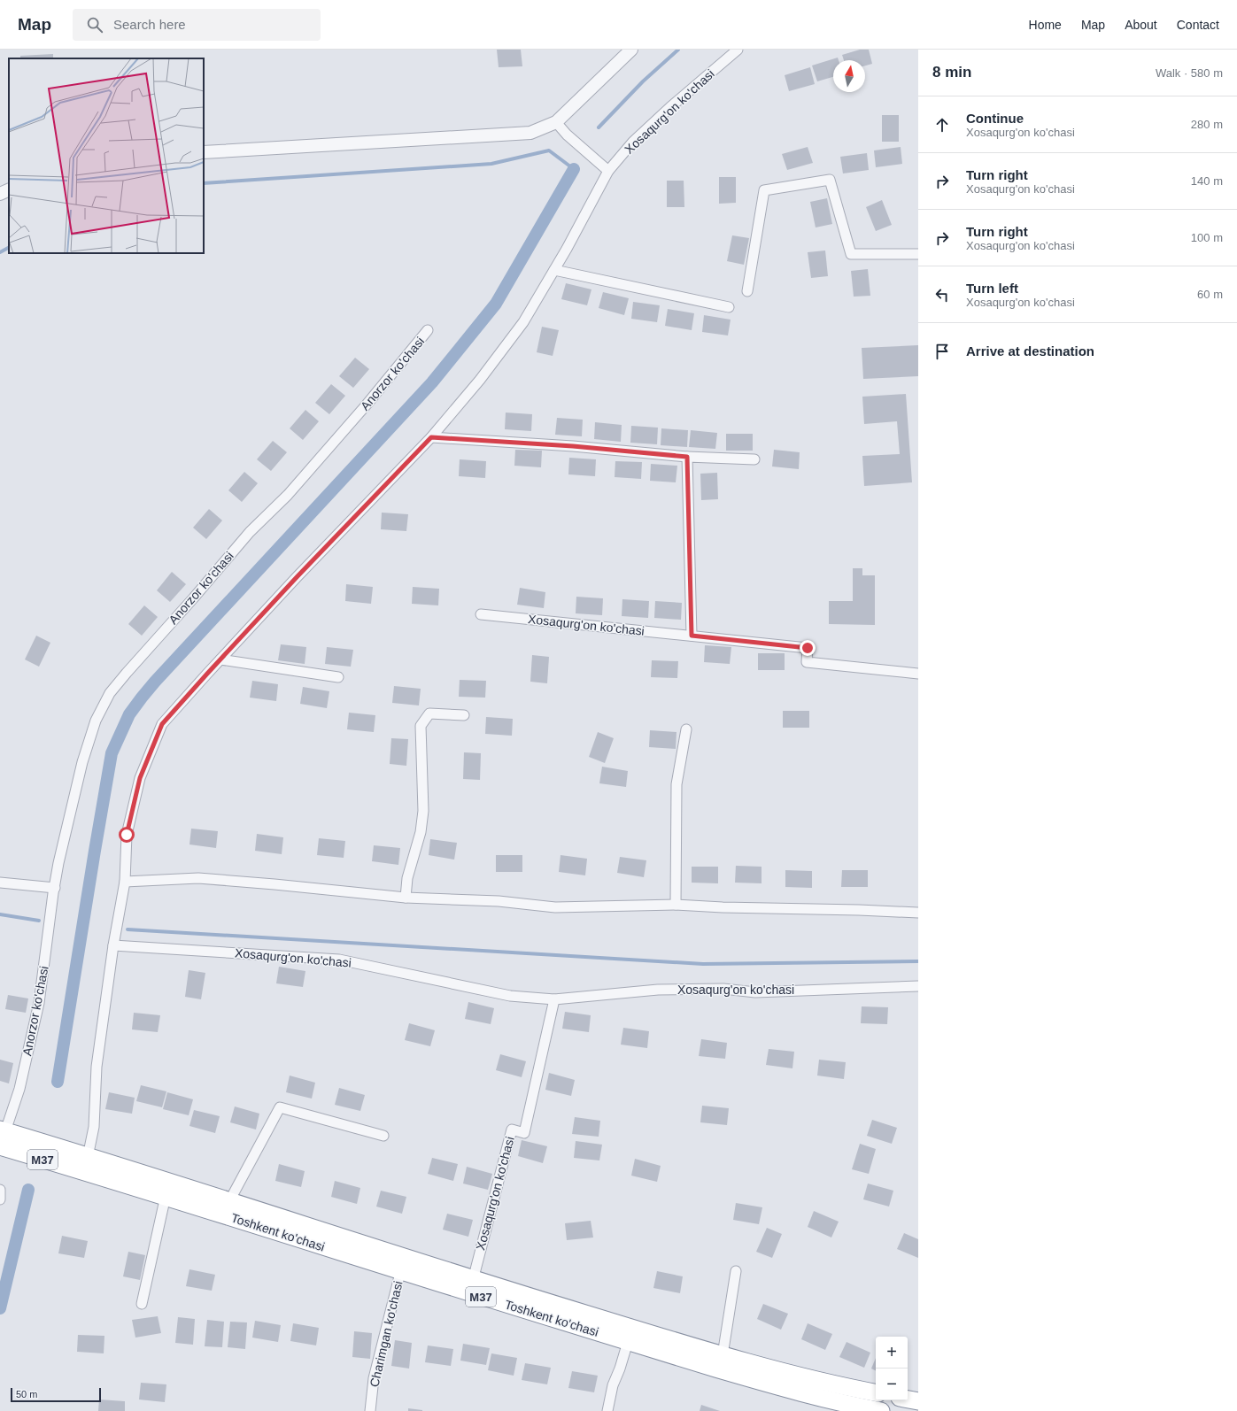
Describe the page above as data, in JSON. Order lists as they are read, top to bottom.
{
  "streets": {
    "highway": ["M37", "Toshkent ko'chasi"],
    "street": ["Xosaqurg'on ko'chasi", "Anorzor ko'chasi", "Charimgan ko'chasi"]
  },
  "crossings": [
    ["Xosaqurg'on ko'chasi", "M37"],
    ["Xosaqurg'on ko'chasi", "Toshkent ko'chasi"],
    ["Anorzor ko'chasi", "M37"],
    ["M37", "Toshkent ko'chasi"],
    ["Toshkent ko'chasi", "Charimgan ko'chasi"]
  ],
  "scale_bar": "50 m",
  "north": "top",
  "page": {
    "header": "Map",
    "search": "Search here",
    "nav": [
      "Home",
      "Map",
      "About",
      "Contact"
    ],
    "heading": ["8 min", "Walk · 580 m"],
    "list": [
      ["Continue", "Xosaqurg'on ko'chasi", "280 m"],
      ["Turn right", "Xosaqurg'on ko'chasi", "140 m"],
      ["Turn right", "Xosaqurg'on ko'chasi", "100 m"],
      ["Turn left", "Xosaqurg'on ko'chasi", "60 m"],
      "Arrive at destination"
    ],
    "map_buttons": ["+", "−"],
    "scale": "50 m"
  }
}
